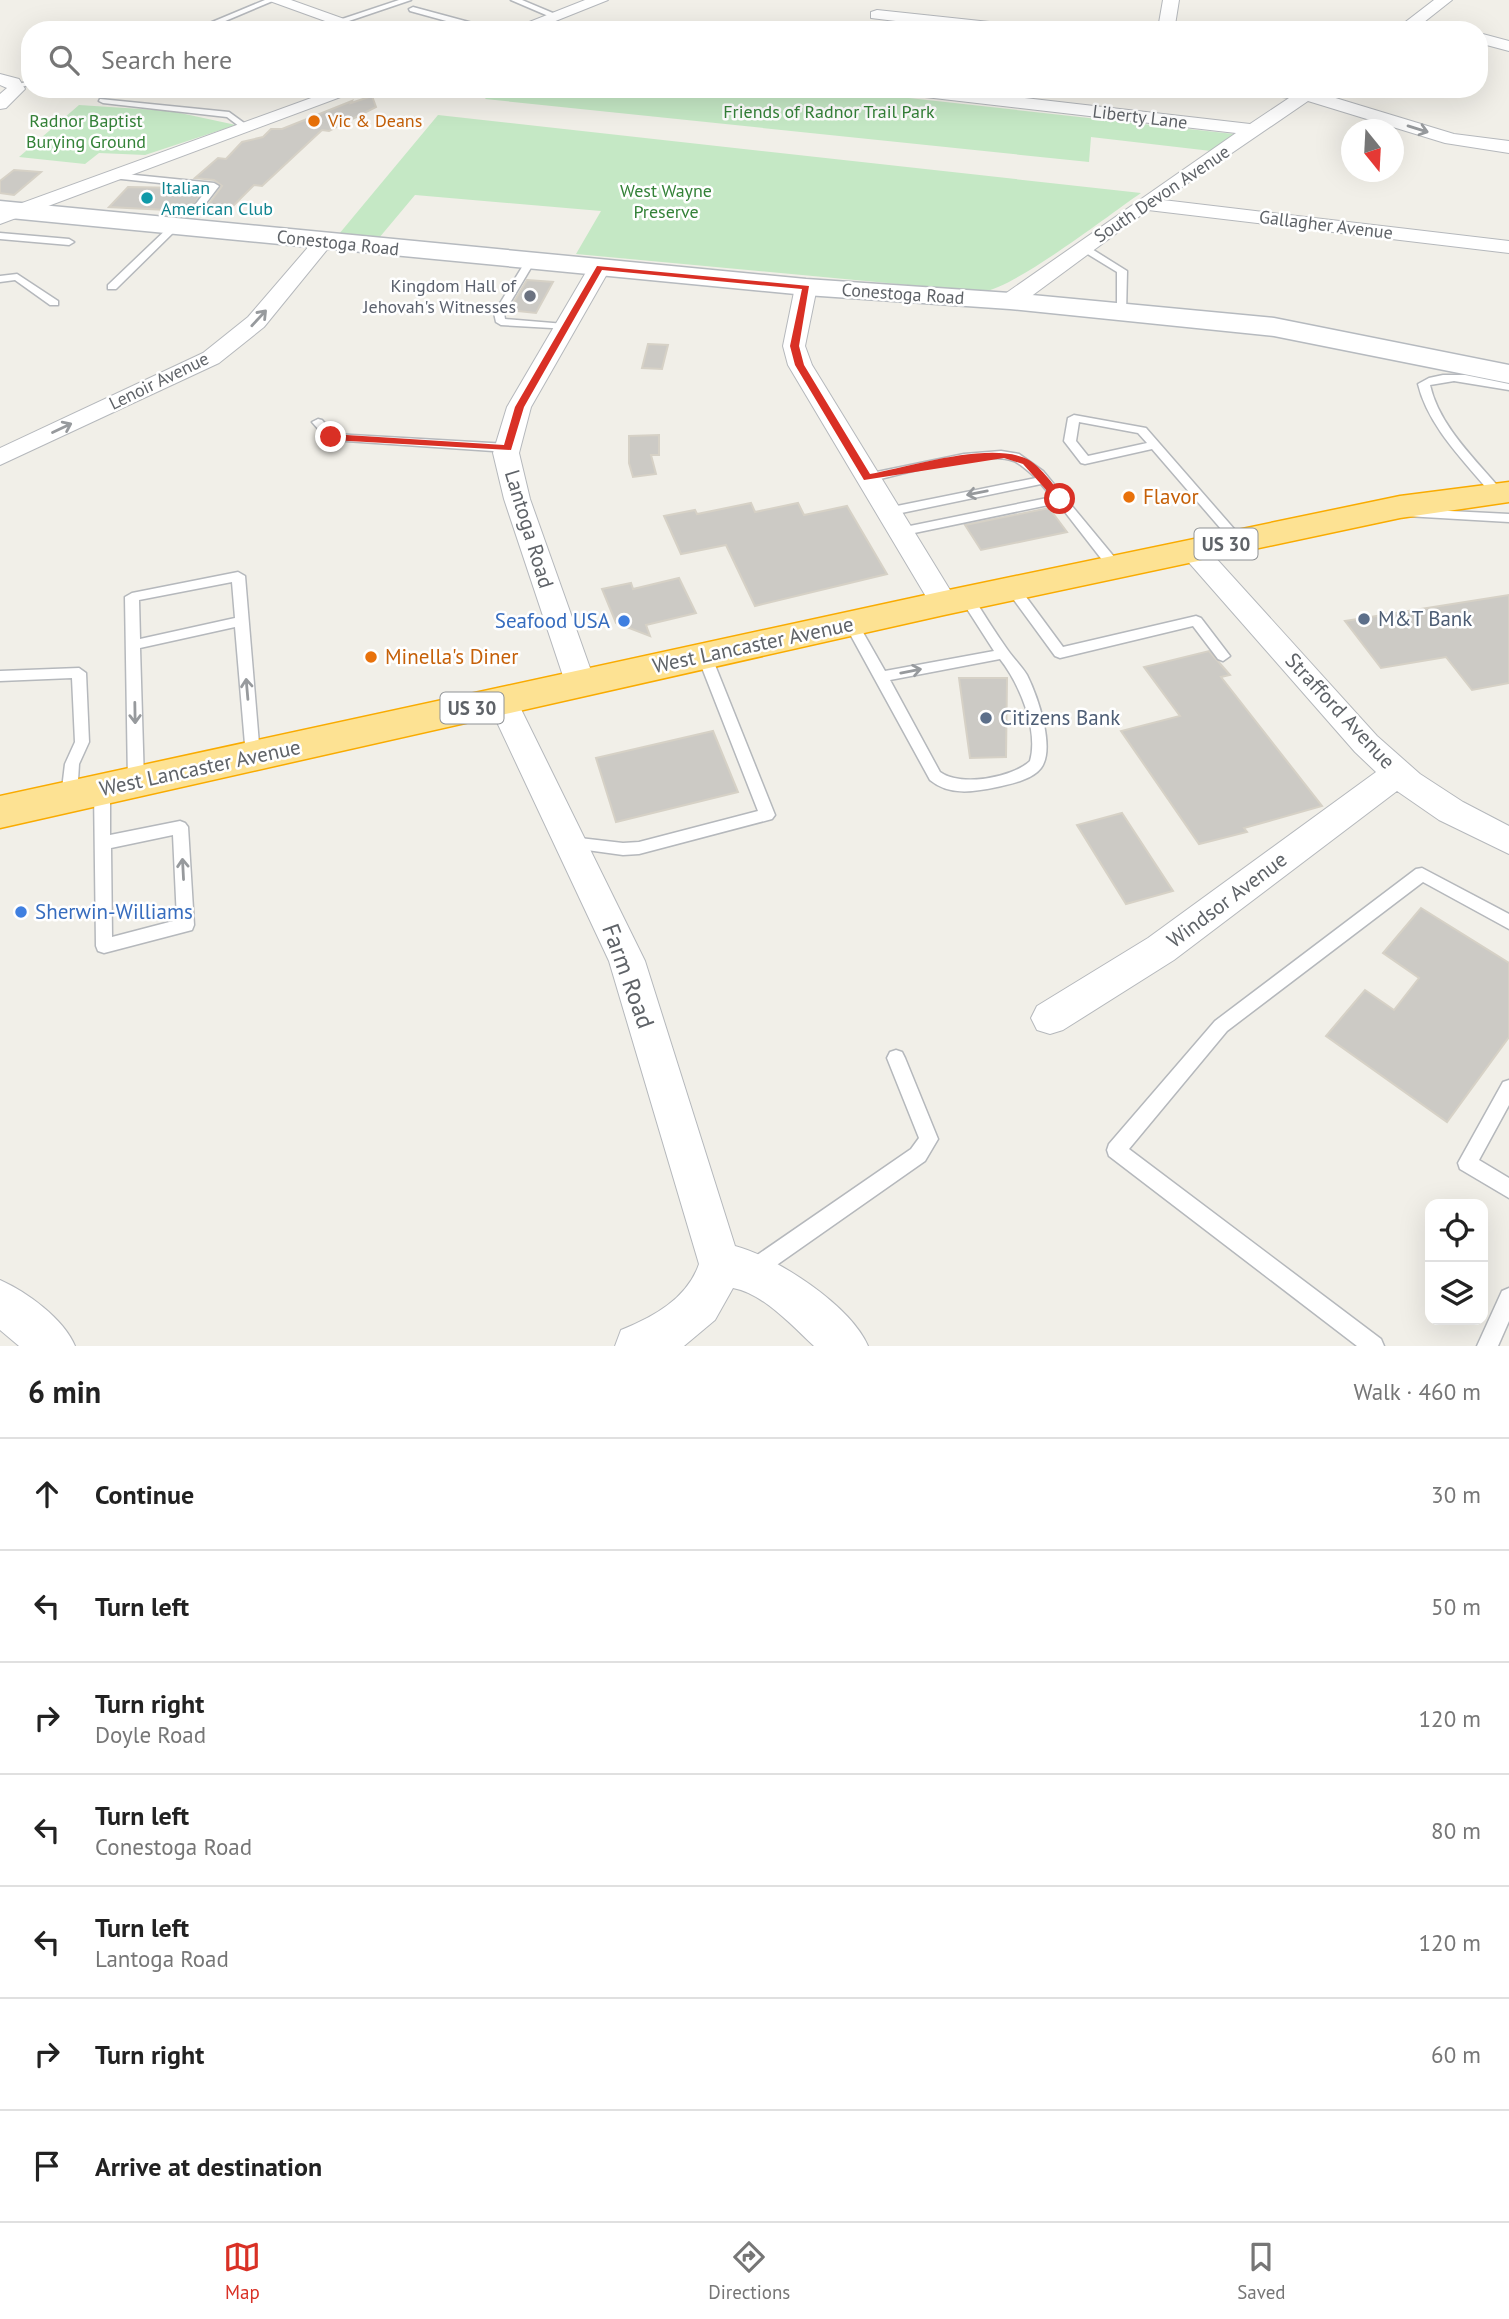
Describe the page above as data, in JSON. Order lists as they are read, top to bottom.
{
  "streets": {
    "highway": ["US 30", "West Lancaster Avenue"],
    "main road": ["Conestoga Road"],
    "street": [
      "Liberty Lane",
      "South Devon Avenue",
      "Gallagher Avenue",
      "Lenoir Avenue",
      "Lantoga Road",
      "Strafford Avenue",
      "Windsor Avenue",
      "Farm Road"
    ]
  },
  "crossings": [
    ["Liberty Lane", "South Devon Avenue"],
    ["South Devon Avenue", "Gallagher Avenue"],
    ["South Devon Avenue", "Conestoga Road"],
    ["Conestoga Road", "Lenoir Avenue"],
    ["Conestoga Road", "Lantoga Road"],
    ["Lantoga Road", "West Lancaster Avenue"],
    ["West Lancaster Avenue", "Strafford Avenue"],
    ["West Lancaster Avenue", "Farm Road"],
    ["Strafford Avenue", "Windsor Avenue"]
  ],
  "parks": ["Friends of Radnor Trail Park", "Radnor Baptist Burying Ground", "West Wayne Preserve"],
  "places": [
    "Vic & Deans",
    "Italian American Club",
    "Kingdom Hall of Jehovah's Witnesses",
    "Flavor",
    "M&T Bank",
    "Seafood USA",
    "Minella's Diner",
    "Citizens Bank",
    "Sherwin-Williams"
  ],
  "north": "bottom",
  "page": {
    "search": "Search here",
    "heading": ["6 min", "Walk · 460 m"],
    "list": [
      ["Continue", "30 m"],
      ["Turn left", "50 m"],
      ["Turn right", "Doyle Road", "120 m"],
      ["Turn left", "Conestoga Road", "80 m"],
      ["Turn left", "Lantoga Road", "120 m"],
      ["Turn right", "60 m"],
      "Arrive at destination"
    ],
    "nav": ["Map", "Directions", "Saved"]
  }
}
